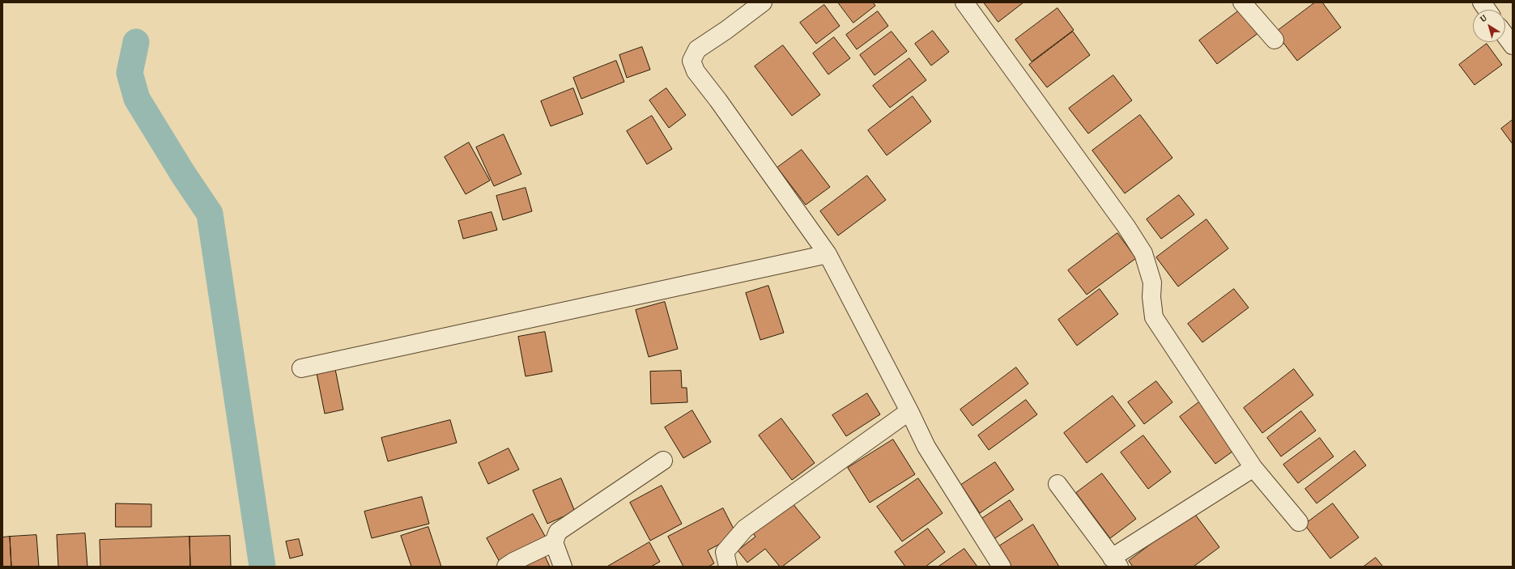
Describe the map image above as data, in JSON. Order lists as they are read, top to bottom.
{
  "north": "top left"
}
